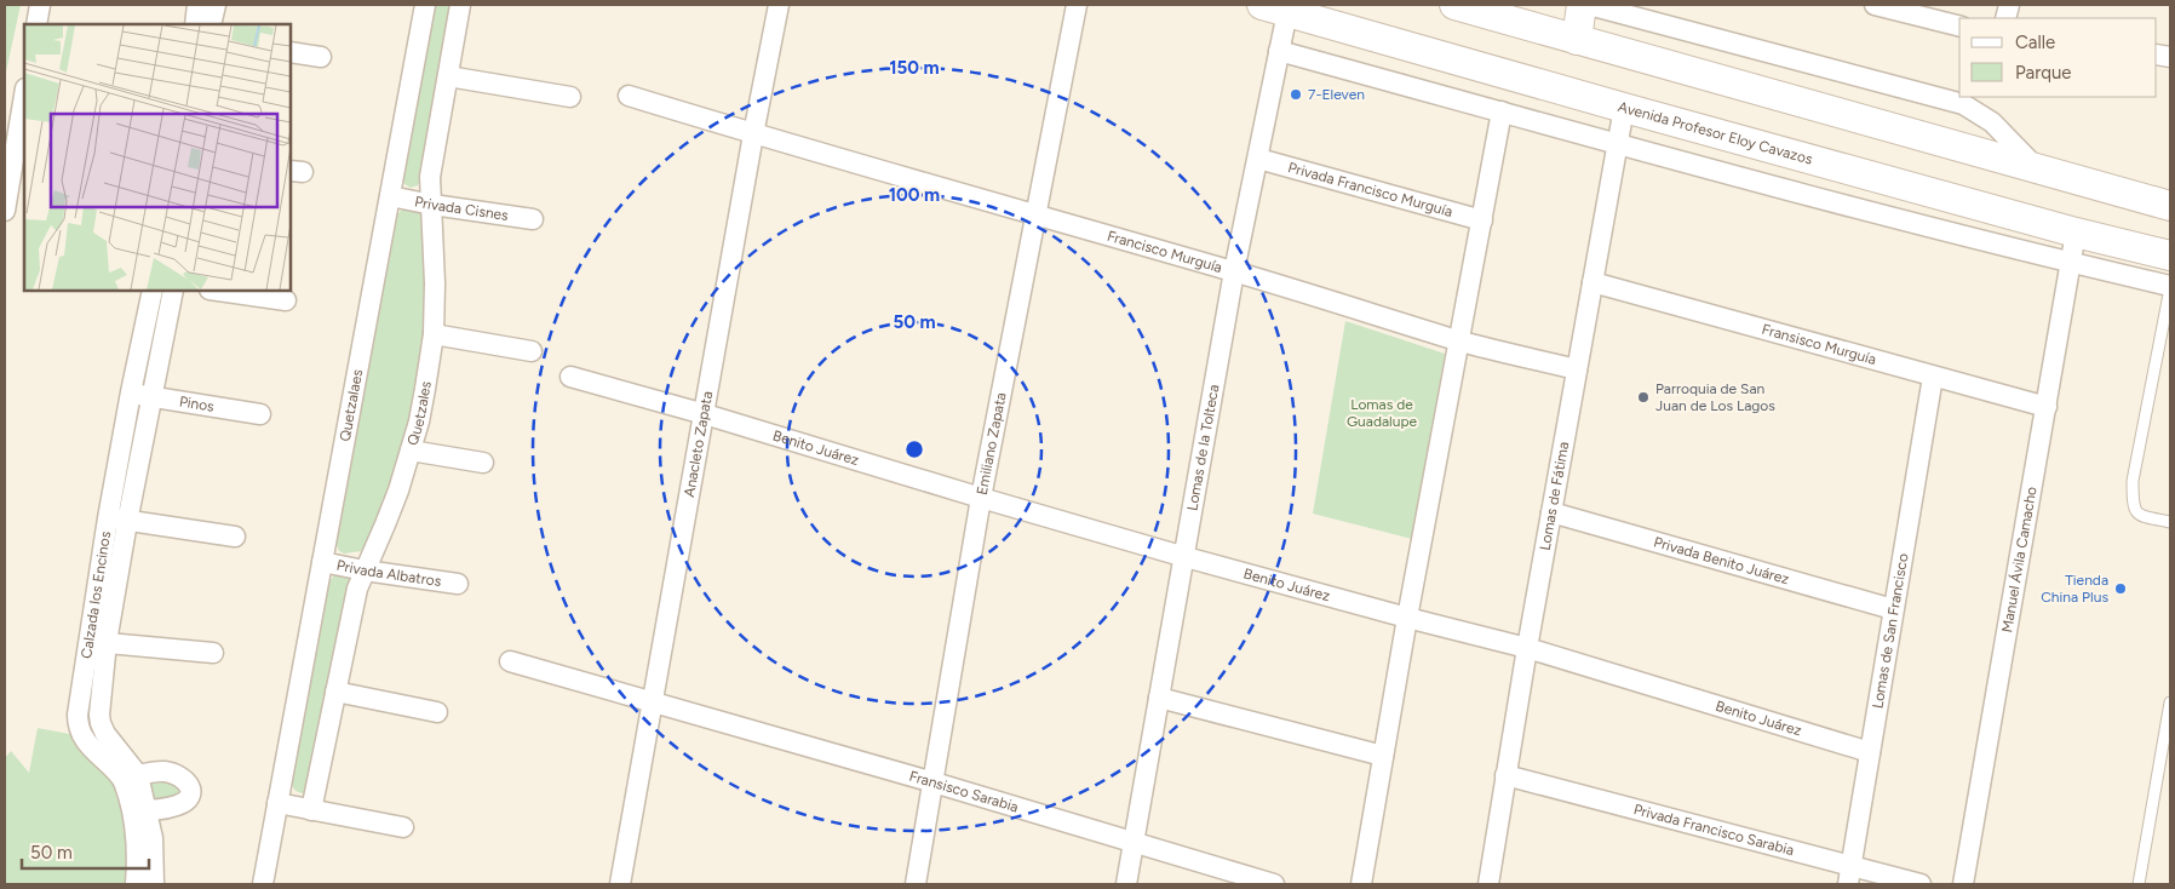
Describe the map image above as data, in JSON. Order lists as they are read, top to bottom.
{
  "streets": {
    "main road": ["Avenida Profesor Eloy Cavazos"],
    "street": [
      "Privada Francisco Murguía",
      "Privada Cisnes",
      "Francisco Murguía",
      "Fransisco Murguía",
      "Pinos",
      "Quetzalaes",
      "Quetzales",
      "Emiliano Zapata",
      "Anacleto Zapata",
      "Benito Juárez",
      "Lomas de la Tolteca",
      "Lomas de Fátima",
      "Manuel Ávila Camacho",
      "Privada Benito Juárez",
      "Privada Albatros",
      "Calzada los Encinos",
      "Lomas de San Francisco",
      "Fransisco Sarabia",
      "Privada Francisco Sarabia"
    ]
  },
  "crossings": [
    ["Avenida Profesor Eloy Cavazos", "Lomas de la Tolteca"],
    ["Avenida Profesor Eloy Cavazos", "Lomas de Fátima"],
    ["Avenida Profesor Eloy Cavazos", "Manuel Ávila Camacho"],
    ["Privada Francisco Murguía", "Lomas de la Tolteca"],
    ["Privada Cisnes", "Quetzalaes"],
    ["Privada Cisnes", "Quetzales"],
    ["Francisco Murguía", "Emiliano Zapata"],
    ["Francisco Murguía", "Anacleto Zapata"],
    ["Francisco Murguía", "Lomas de la Tolteca"],
    ["Francisco Murguía", "Lomas de Fátima"],
    ["Fransisco Murguía", "Lomas de Fátima"],
    ["Fransisco Murguía", "Manuel Ávila Camacho"],
    ["Fransisco Murguía", "Lomas de San Francisco"],
    ["Pinos", "Calzada los Encinos"],
    ["Quetzalaes", "Privada Albatros"],
    ["Quetzales", "Privada Albatros"],
    ["Emiliano Zapata", "Benito Juárez"],
    ["Emiliano Zapata", "Fransisco Sarabia"],
    ["Anacleto Zapata", "Benito Juárez"],
    ["Anacleto Zapata", "Fransisco Sarabia"],
    ["Benito Juárez", "Lomas de la Tolteca"],
    ["Benito Juárez", "Lomas de Fátima"],
    ["Benito Juárez", "Lomas de San Francisco"],
    ["Lomas de la Tolteca", "Fransisco Sarabia"],
    ["Lomas de Fátima", "Privada Benito Juárez"],
    ["Lomas de Fátima", "Privada Francisco Sarabia"],
    ["Privada Benito Juárez", "Lomas de San Francisco"],
    ["Lomas de San Francisco", "Privada Francisco Sarabia"]
  ],
  "parks": ["Lomas de Guadalupe"],
  "places": ["7-Eleven", "Parroquia de San Juan de Los Lagos", "Tienda China Plus"],
  "legend": ["Calle", "Parque"],
  "scale_bar": "50 m",
  "rings": ["150 m", "100 m", "50 m"]
}
